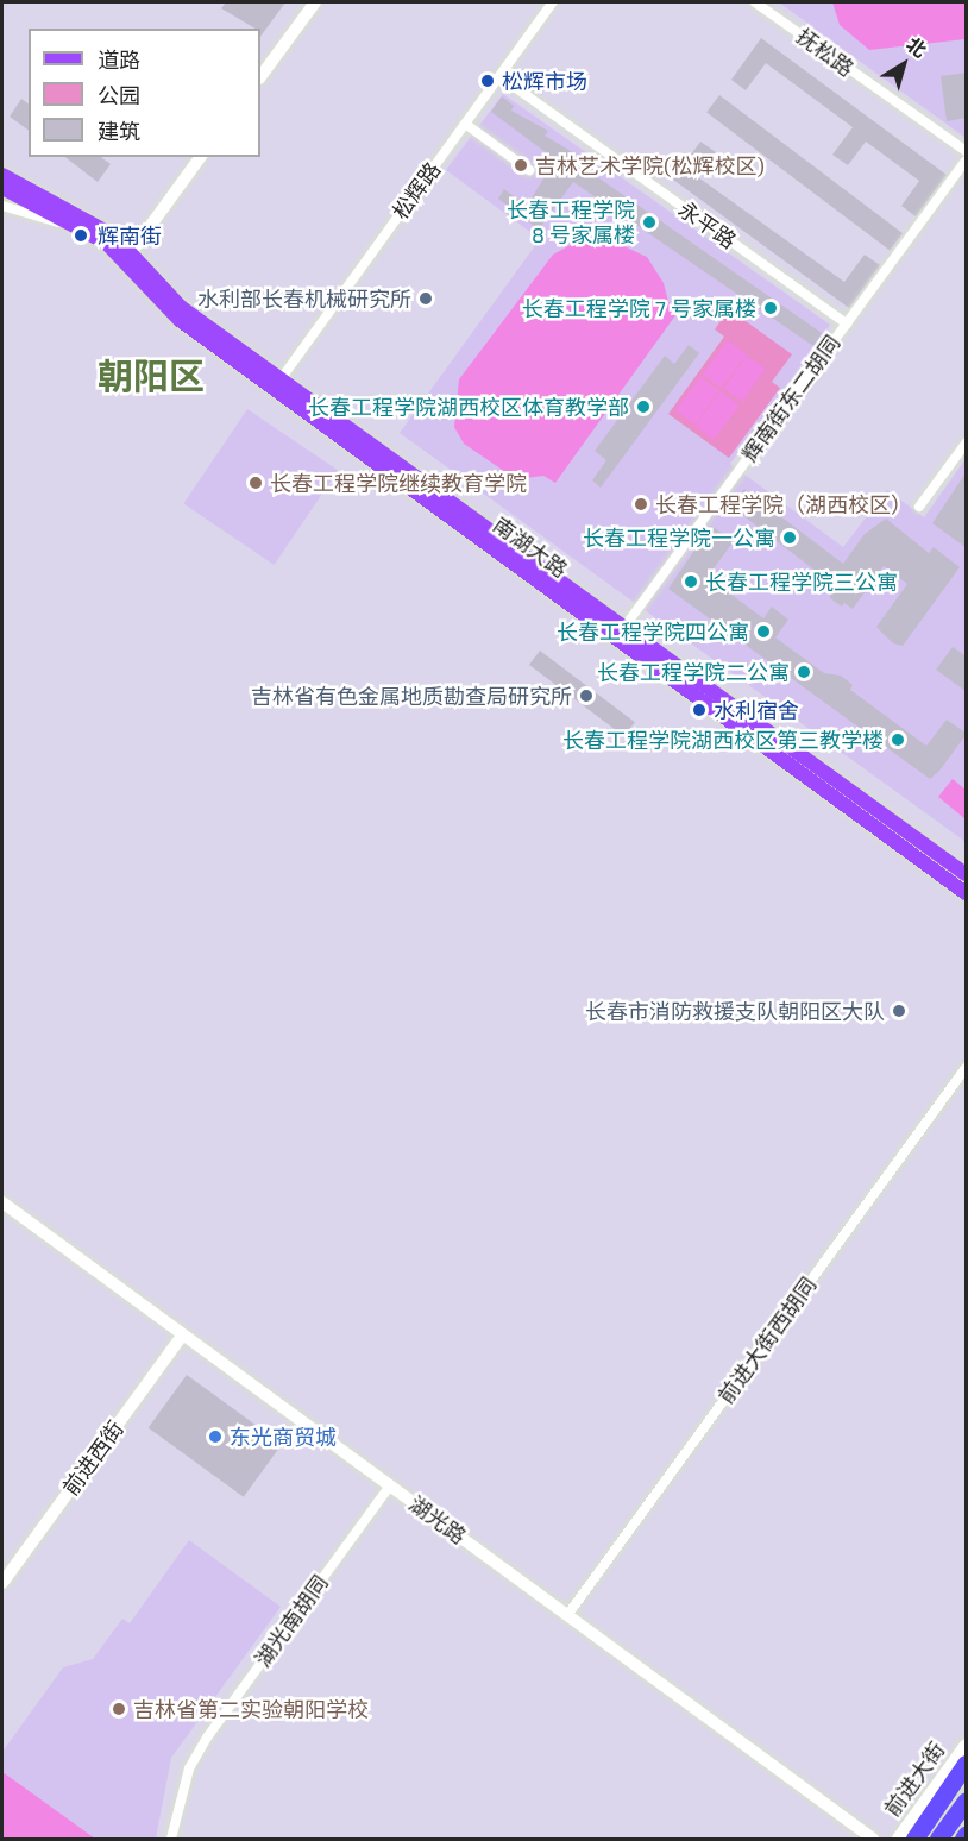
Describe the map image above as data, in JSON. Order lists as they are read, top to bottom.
{
  "streets": {
    "main road": ["南湖大路"],
    "street": [
      "抚松路",
      "松辉路",
      "永平路",
      "辉南街东二胡同",
      "前进大街西胡同",
      "前进西街",
      "湖光路",
      "湖光南胡同",
      "前进大街"
    ]
  },
  "crossings": [
    ["松辉路", "永平路"],
    ["松辉路", "南湖大路"],
    ["永平路", "辉南街东二胡同"],
    ["辉南街东二胡同", "南湖大路"],
    ["前进大街西胡同", "湖光路"],
    ["前进西街", "湖光路"],
    ["湖光路", "湖光南胡同"]
  ],
  "districts": ["朝阳区"],
  "places": [
    "松辉市场",
    "吉林艺术学院(松辉校区)",
    "长春工程学院 8 号家属楼",
    "辉南街",
    "水利部长春机械研究所",
    "长春工程学院 7 号家属楼",
    "长春工程学院湖西校区体育教学部",
    "长春工程学院继续教育学院",
    "长春工程学院（湖西校区）",
    "长春工程学院一公寓",
    "长春工程学院三公寓",
    "长春工程学院四公寓",
    "长春工程学院二公寓",
    "吉林省有色金属地质勘查局研究所",
    "水利宿舍",
    "长春工程学院湖西校区第三教学楼",
    "长春市消防救援支队朝阳区大队",
    "东光商贸城",
    "吉林省第二实验朝阳学校"
  ],
  "legend": ["道路", "公园", "建筑"],
  "north": "top right"
}
